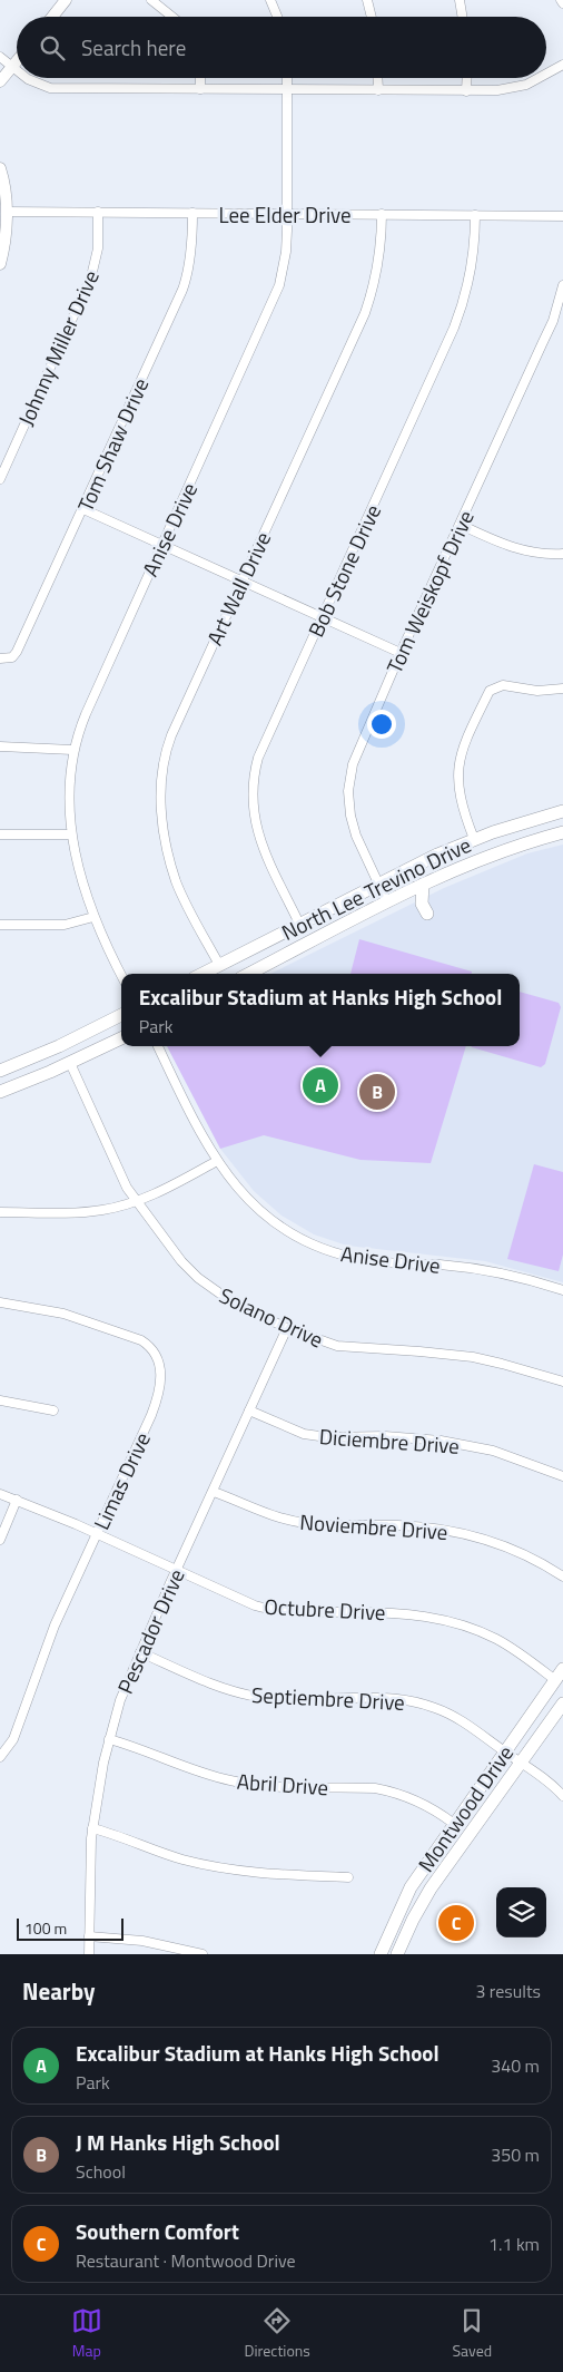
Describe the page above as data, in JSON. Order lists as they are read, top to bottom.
{
  "streets": {
    "main road": ["North Lee Trevino Drive", "Montwood Drive"],
    "street": [
      "Lee Elder Drive",
      "Johnny Miller Drive",
      "Tom Shaw Drive",
      "Anise Drive",
      "Bob Stone Drive",
      "Art Wall Drive",
      "Tom Weiskopf Drive",
      "Solano Drive",
      "Diciembre Drive",
      "Limas Drive",
      "Noviembre Drive",
      "Octubre Drive",
      "Pescador Drive",
      "Septiembre Drive",
      "Abril Drive"
    ]
  },
  "crossings": [
    ["Lee Elder Drive", "Johnny Miller Drive"],
    ["Lee Elder Drive", "Tom Shaw Drive"],
    ["Lee Elder Drive", "Anise Drive"],
    ["Lee Elder Drive", "Bob Stone Drive"],
    ["Lee Elder Drive", "Art Wall Drive"],
    ["Bob Stone Drive", "North Lee Trevino Drive"],
    ["Art Wall Drive", "North Lee Trevino Drive"],
    ["Tom Weiskopf Drive", "North Lee Trevino Drive"],
    ["Solano Drive", "Pescador Drive"],
    ["Diciembre Drive", "Pescador Drive"],
    ["Limas Drive", "Octubre Drive"],
    ["Noviembre Drive", "Pescador Drive"],
    ["Octubre Drive", "Pescador Drive"],
    ["Octubre Drive", "Montwood Drive"],
    ["Pescador Drive", "Septiembre Drive"],
    ["Pescador Drive", "Abril Drive"],
    ["Septiembre Drive", "Montwood Drive"],
    ["Abril Drive", "Montwood Drive"]
  ],
  "scale_bar": "100 m",
  "page": {
    "search": "Search here",
    "popup": ["Excalibur Stadium at Hanks High School", "Park"],
    "pins": ["A", "B", "C"],
    "scale": "100 m",
    "heading": ["Nearby", "3 results"],
    "list": [
      {
        "mark": "A",
        "name": "Excalibur Stadium at Hanks High School",
        "note": "Park",
        "value": "340 m"
      },
      {
        "mark": "B",
        "name": "J M Hanks High School",
        "note": "School",
        "value": "350 m"
      },
      {
        "mark": "C",
        "name": "Southern Comfort",
        "note": "Restaurant · Montwood Drive",
        "value": "1.1 km"
      }
    ],
    "nav": ["Map", "Directions", "Saved"]
  }
}
